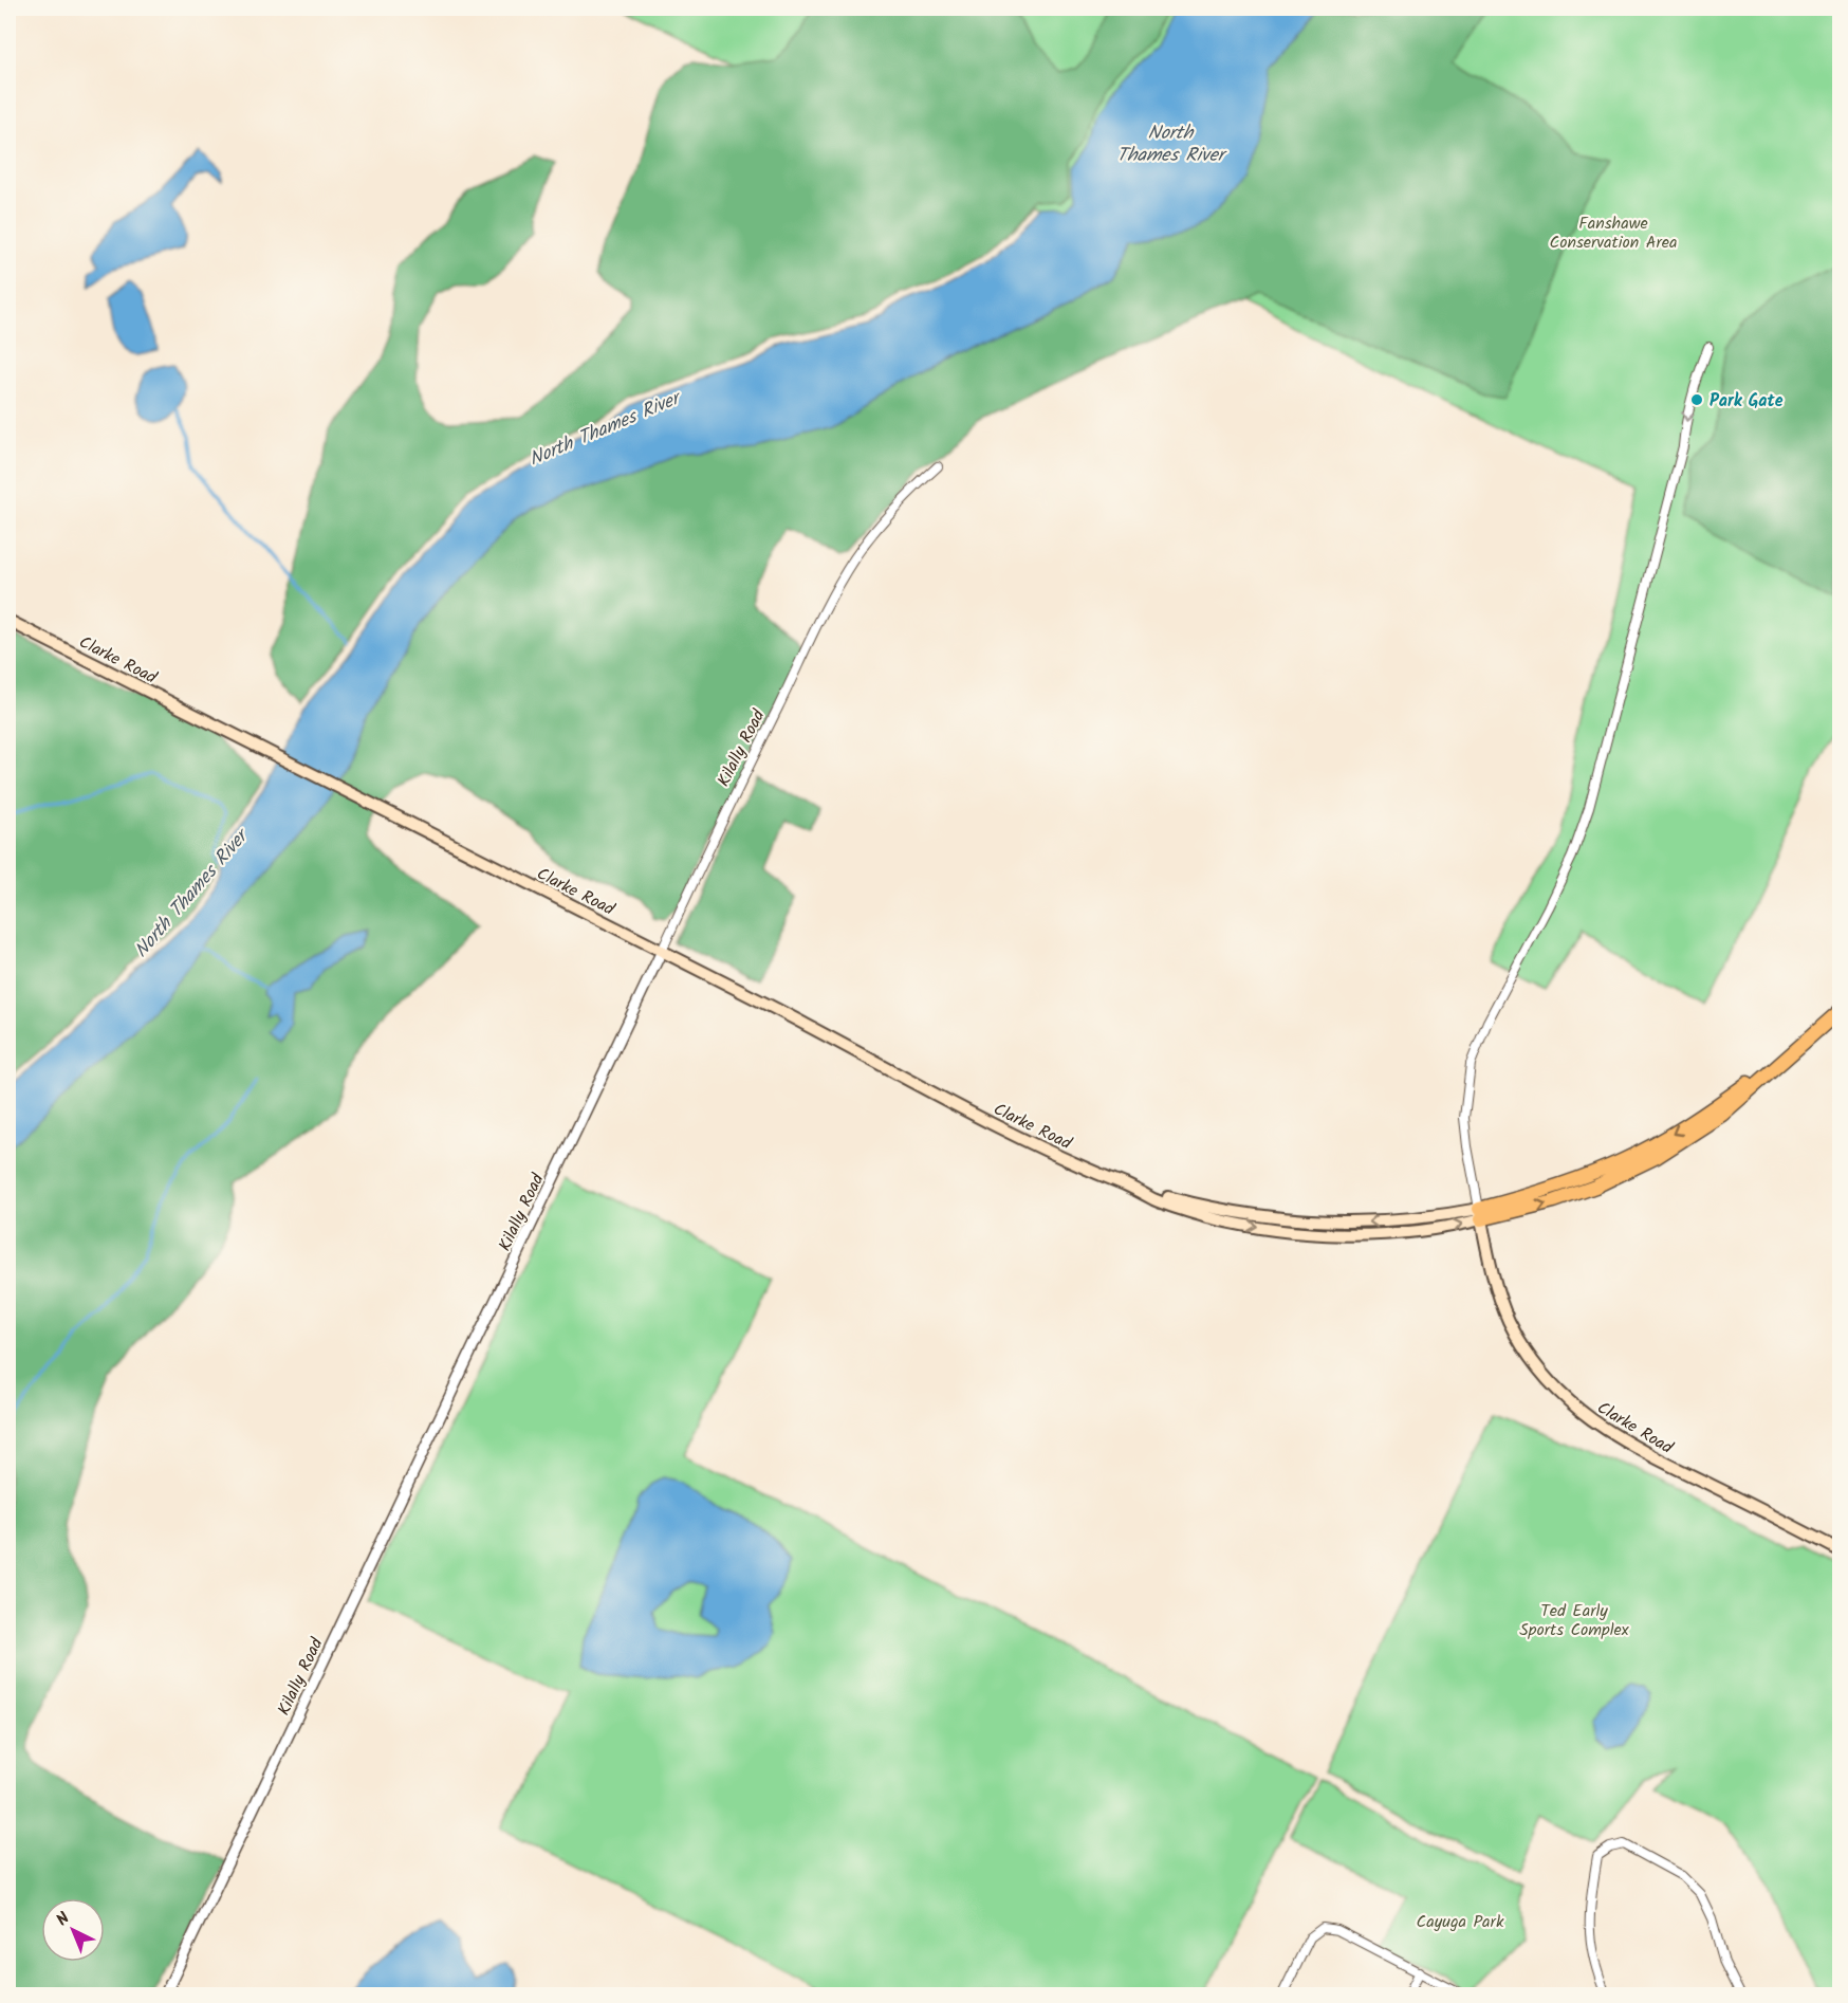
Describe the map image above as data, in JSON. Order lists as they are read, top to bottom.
{
  "streets": {
    "main road": ["Clarke Road"],
    "street": ["Kilally Road"]
  },
  "crossings": [
    ["Clarke Road", "Kilally Road"]
  ],
  "water": ["North Thames River"],
  "parks": ["Fanshawe Conservation Area", "Ted Early Sports Complex", "Cayuga Park"],
  "places": ["Park Gate"],
  "north": "top left"
}
